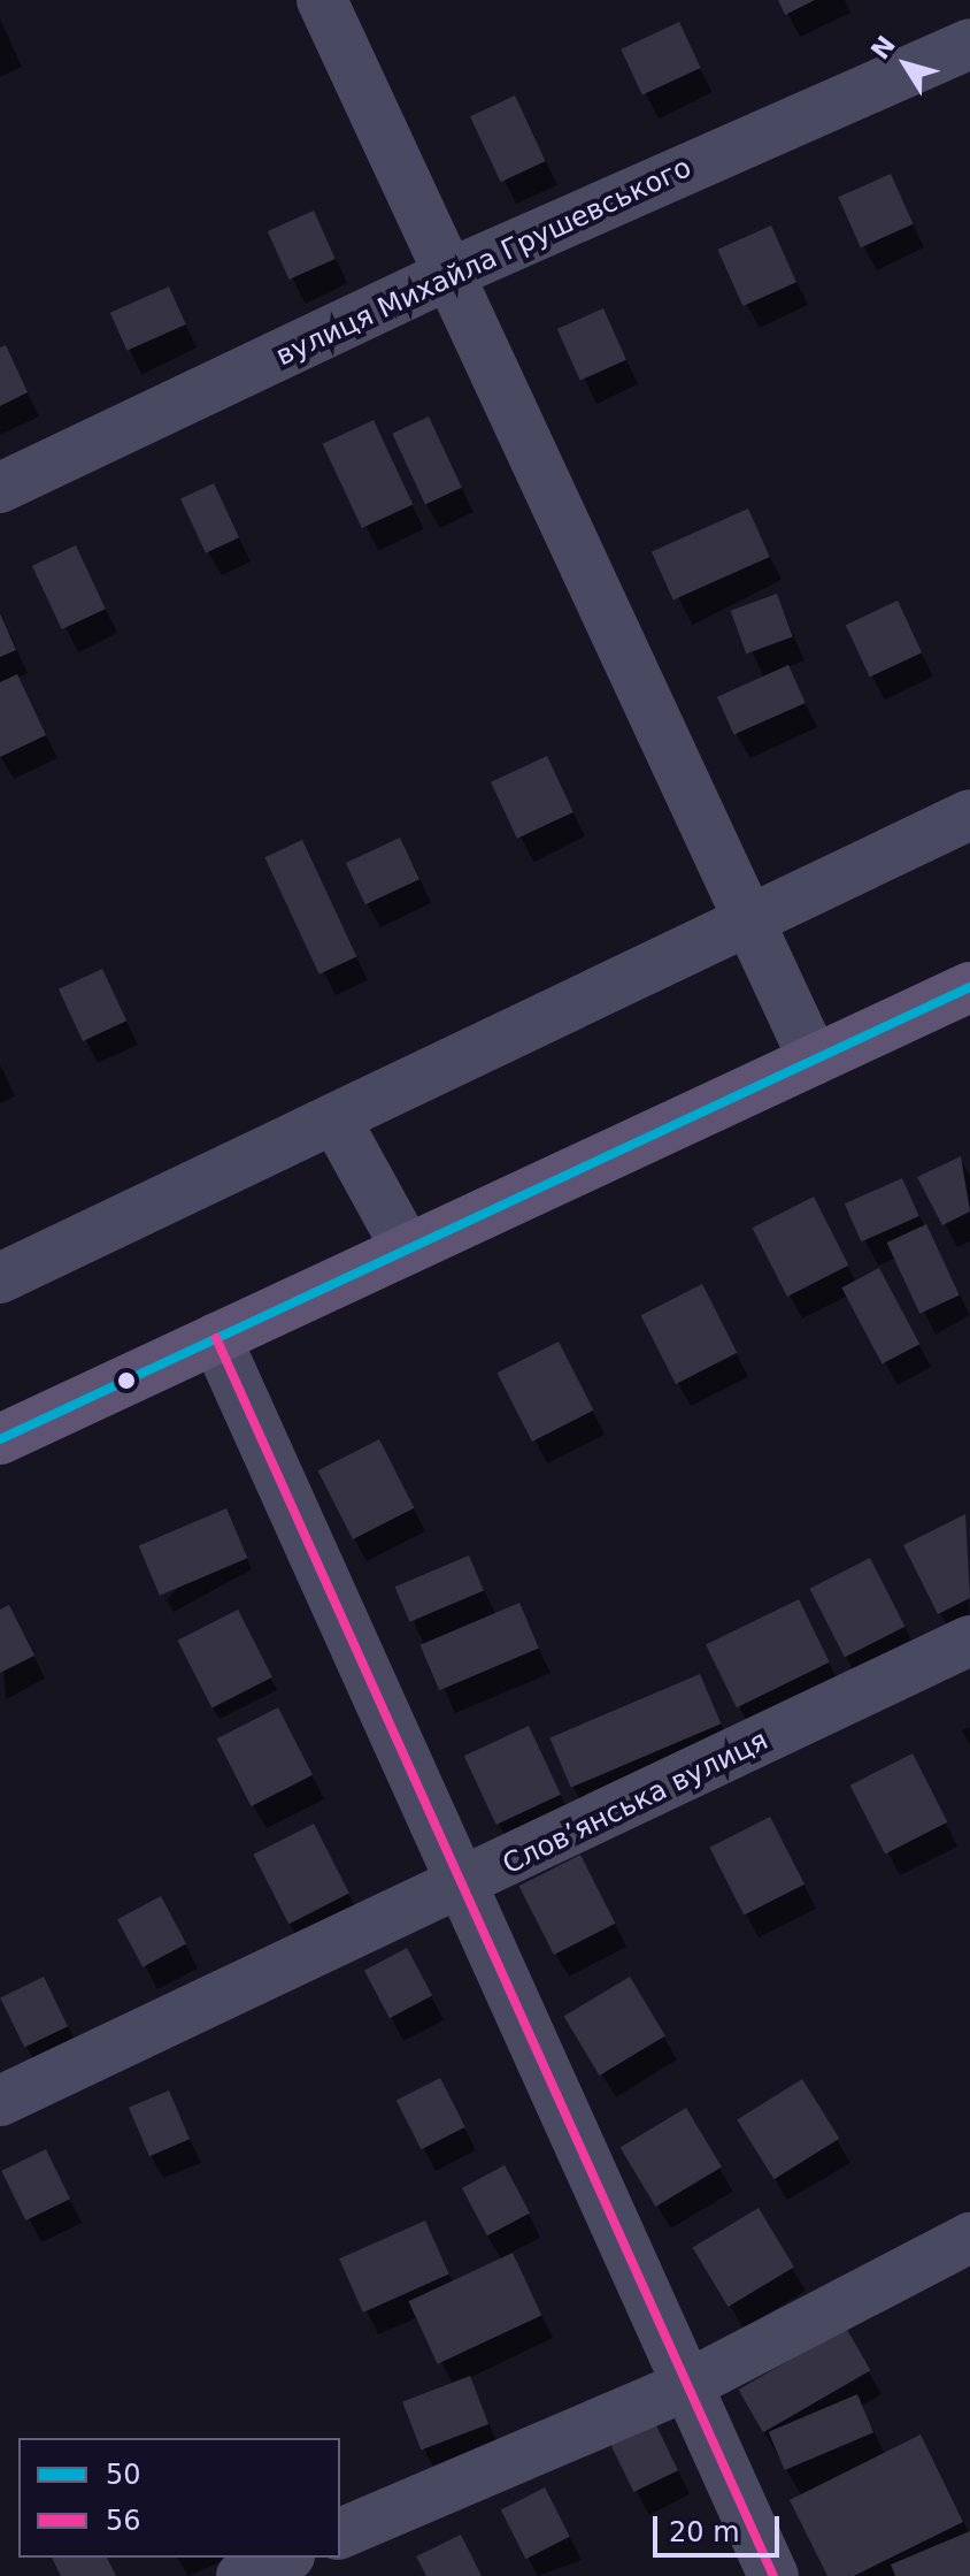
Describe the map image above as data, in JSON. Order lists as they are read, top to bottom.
{
  "streets": {
    "street": ["вулиця Михайла Грушевського", "Словʼянська вулиця"]
  },
  "lines": ["transit line 50", "transit line 56"],
  "legend": ["50", "56"],
  "scale_bar": "20 m",
  "north": "top left"
}
